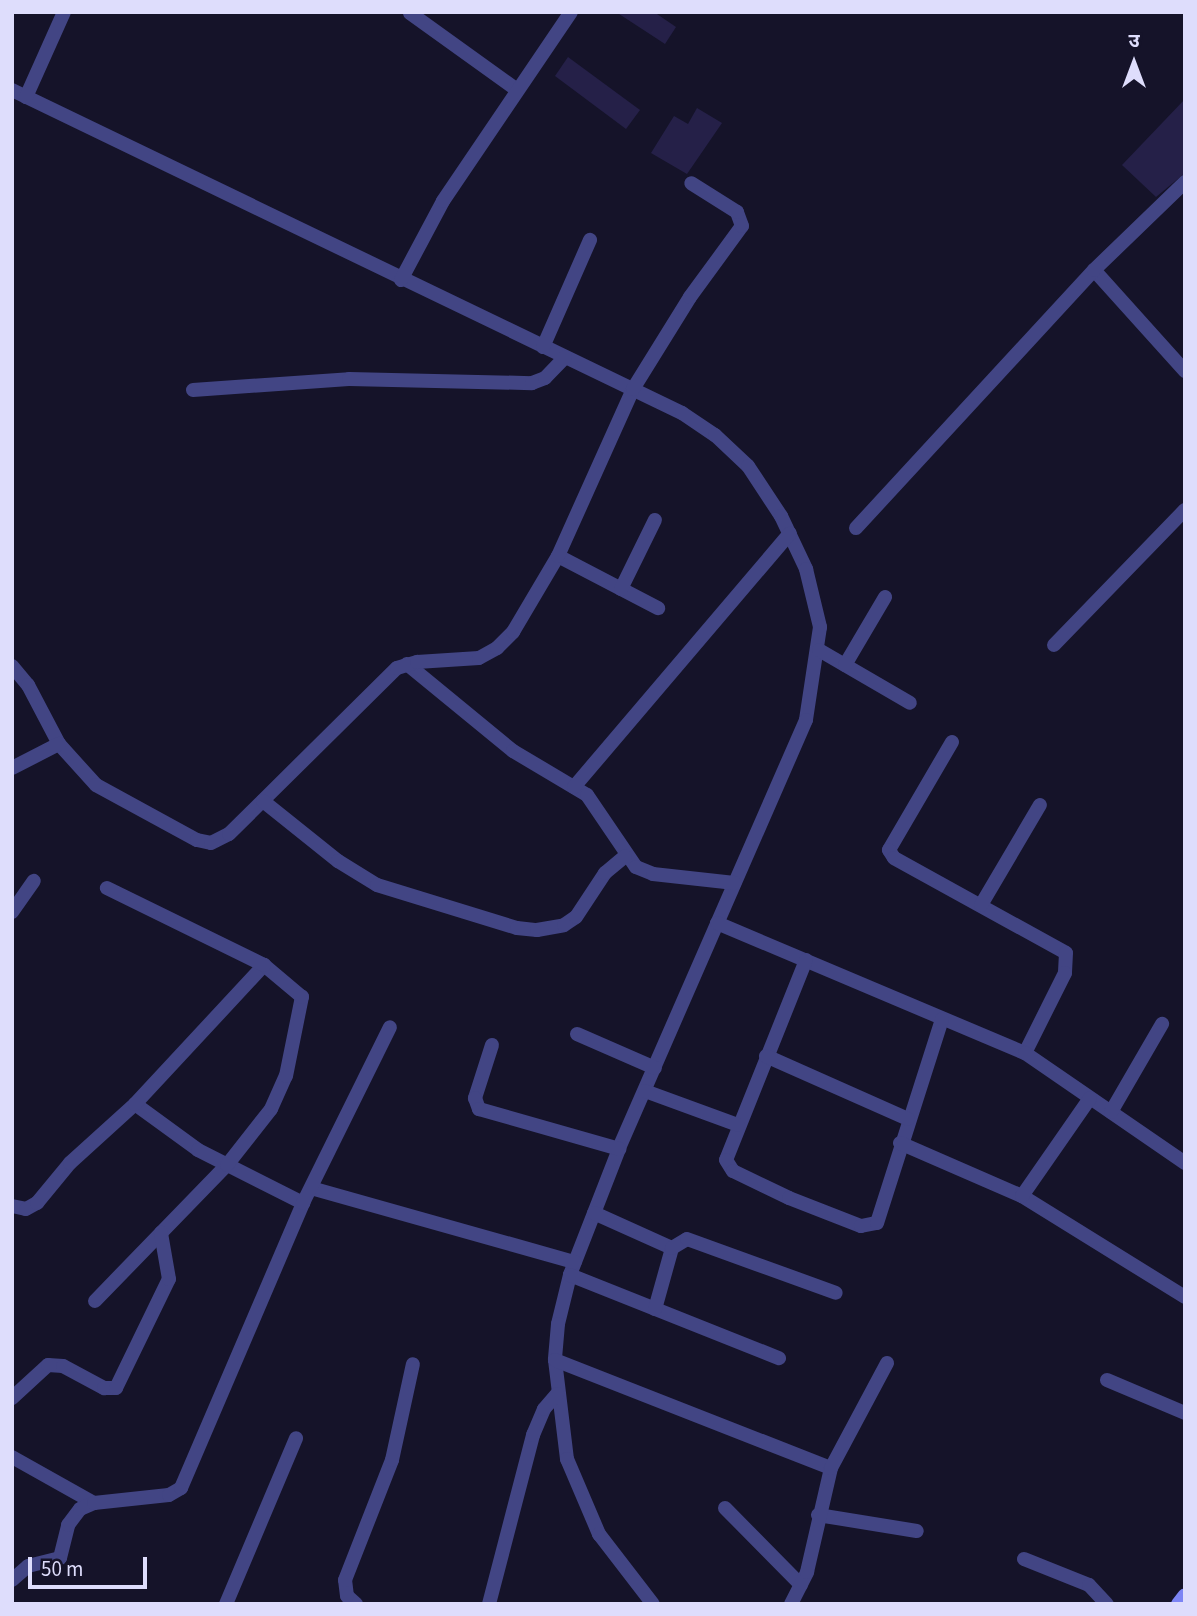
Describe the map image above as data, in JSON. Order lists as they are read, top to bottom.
{
  "scale_bar": "50 m",
  "north": "top"
}
